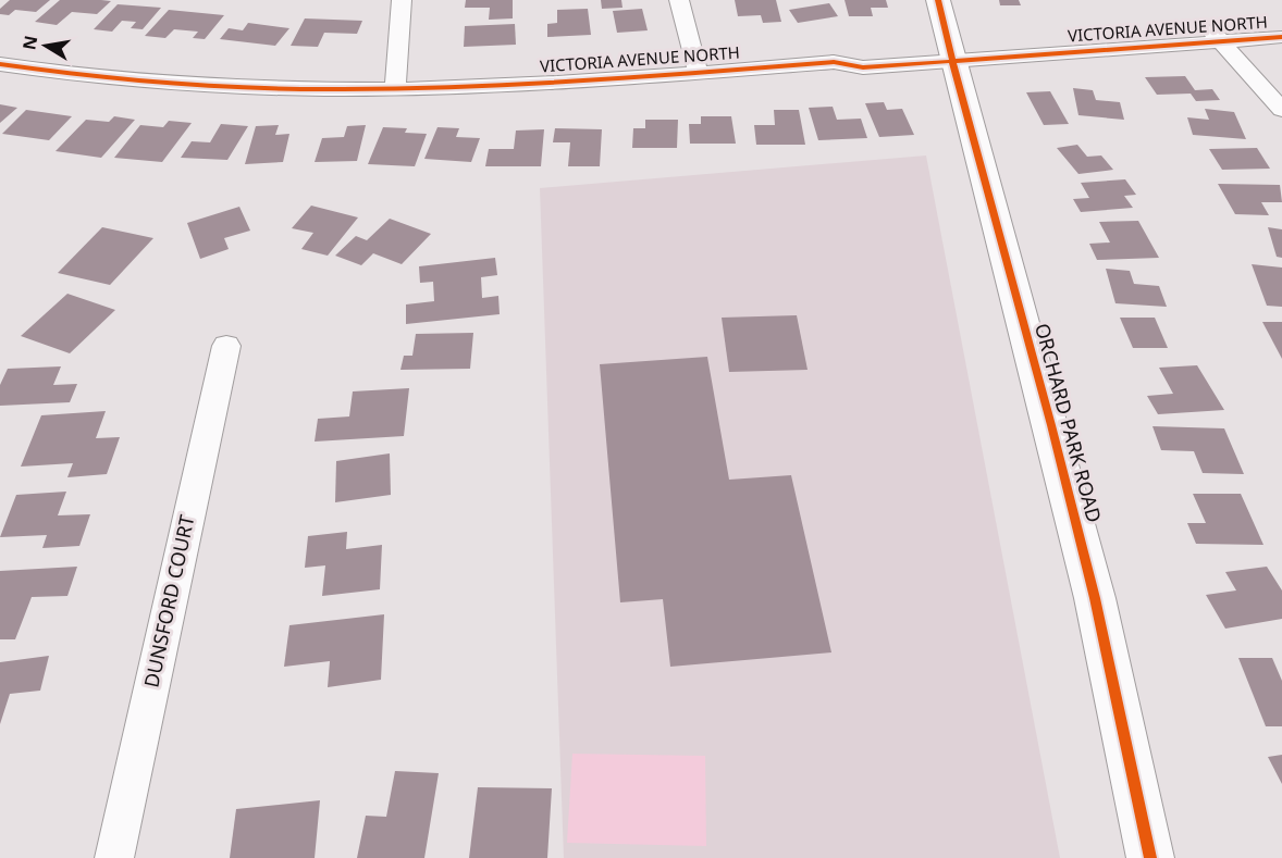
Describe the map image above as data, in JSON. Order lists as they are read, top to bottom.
{
  "streets": {
    "street": ["VICTORIA AVENUE NORTH", "ORCHARD PARK ROAD", "DUNSFORD COURT"]
  },
  "crossings": [
    ["VICTORIA AVENUE NORTH", "ORCHARD PARK ROAD"]
  ],
  "north": "left"
}
